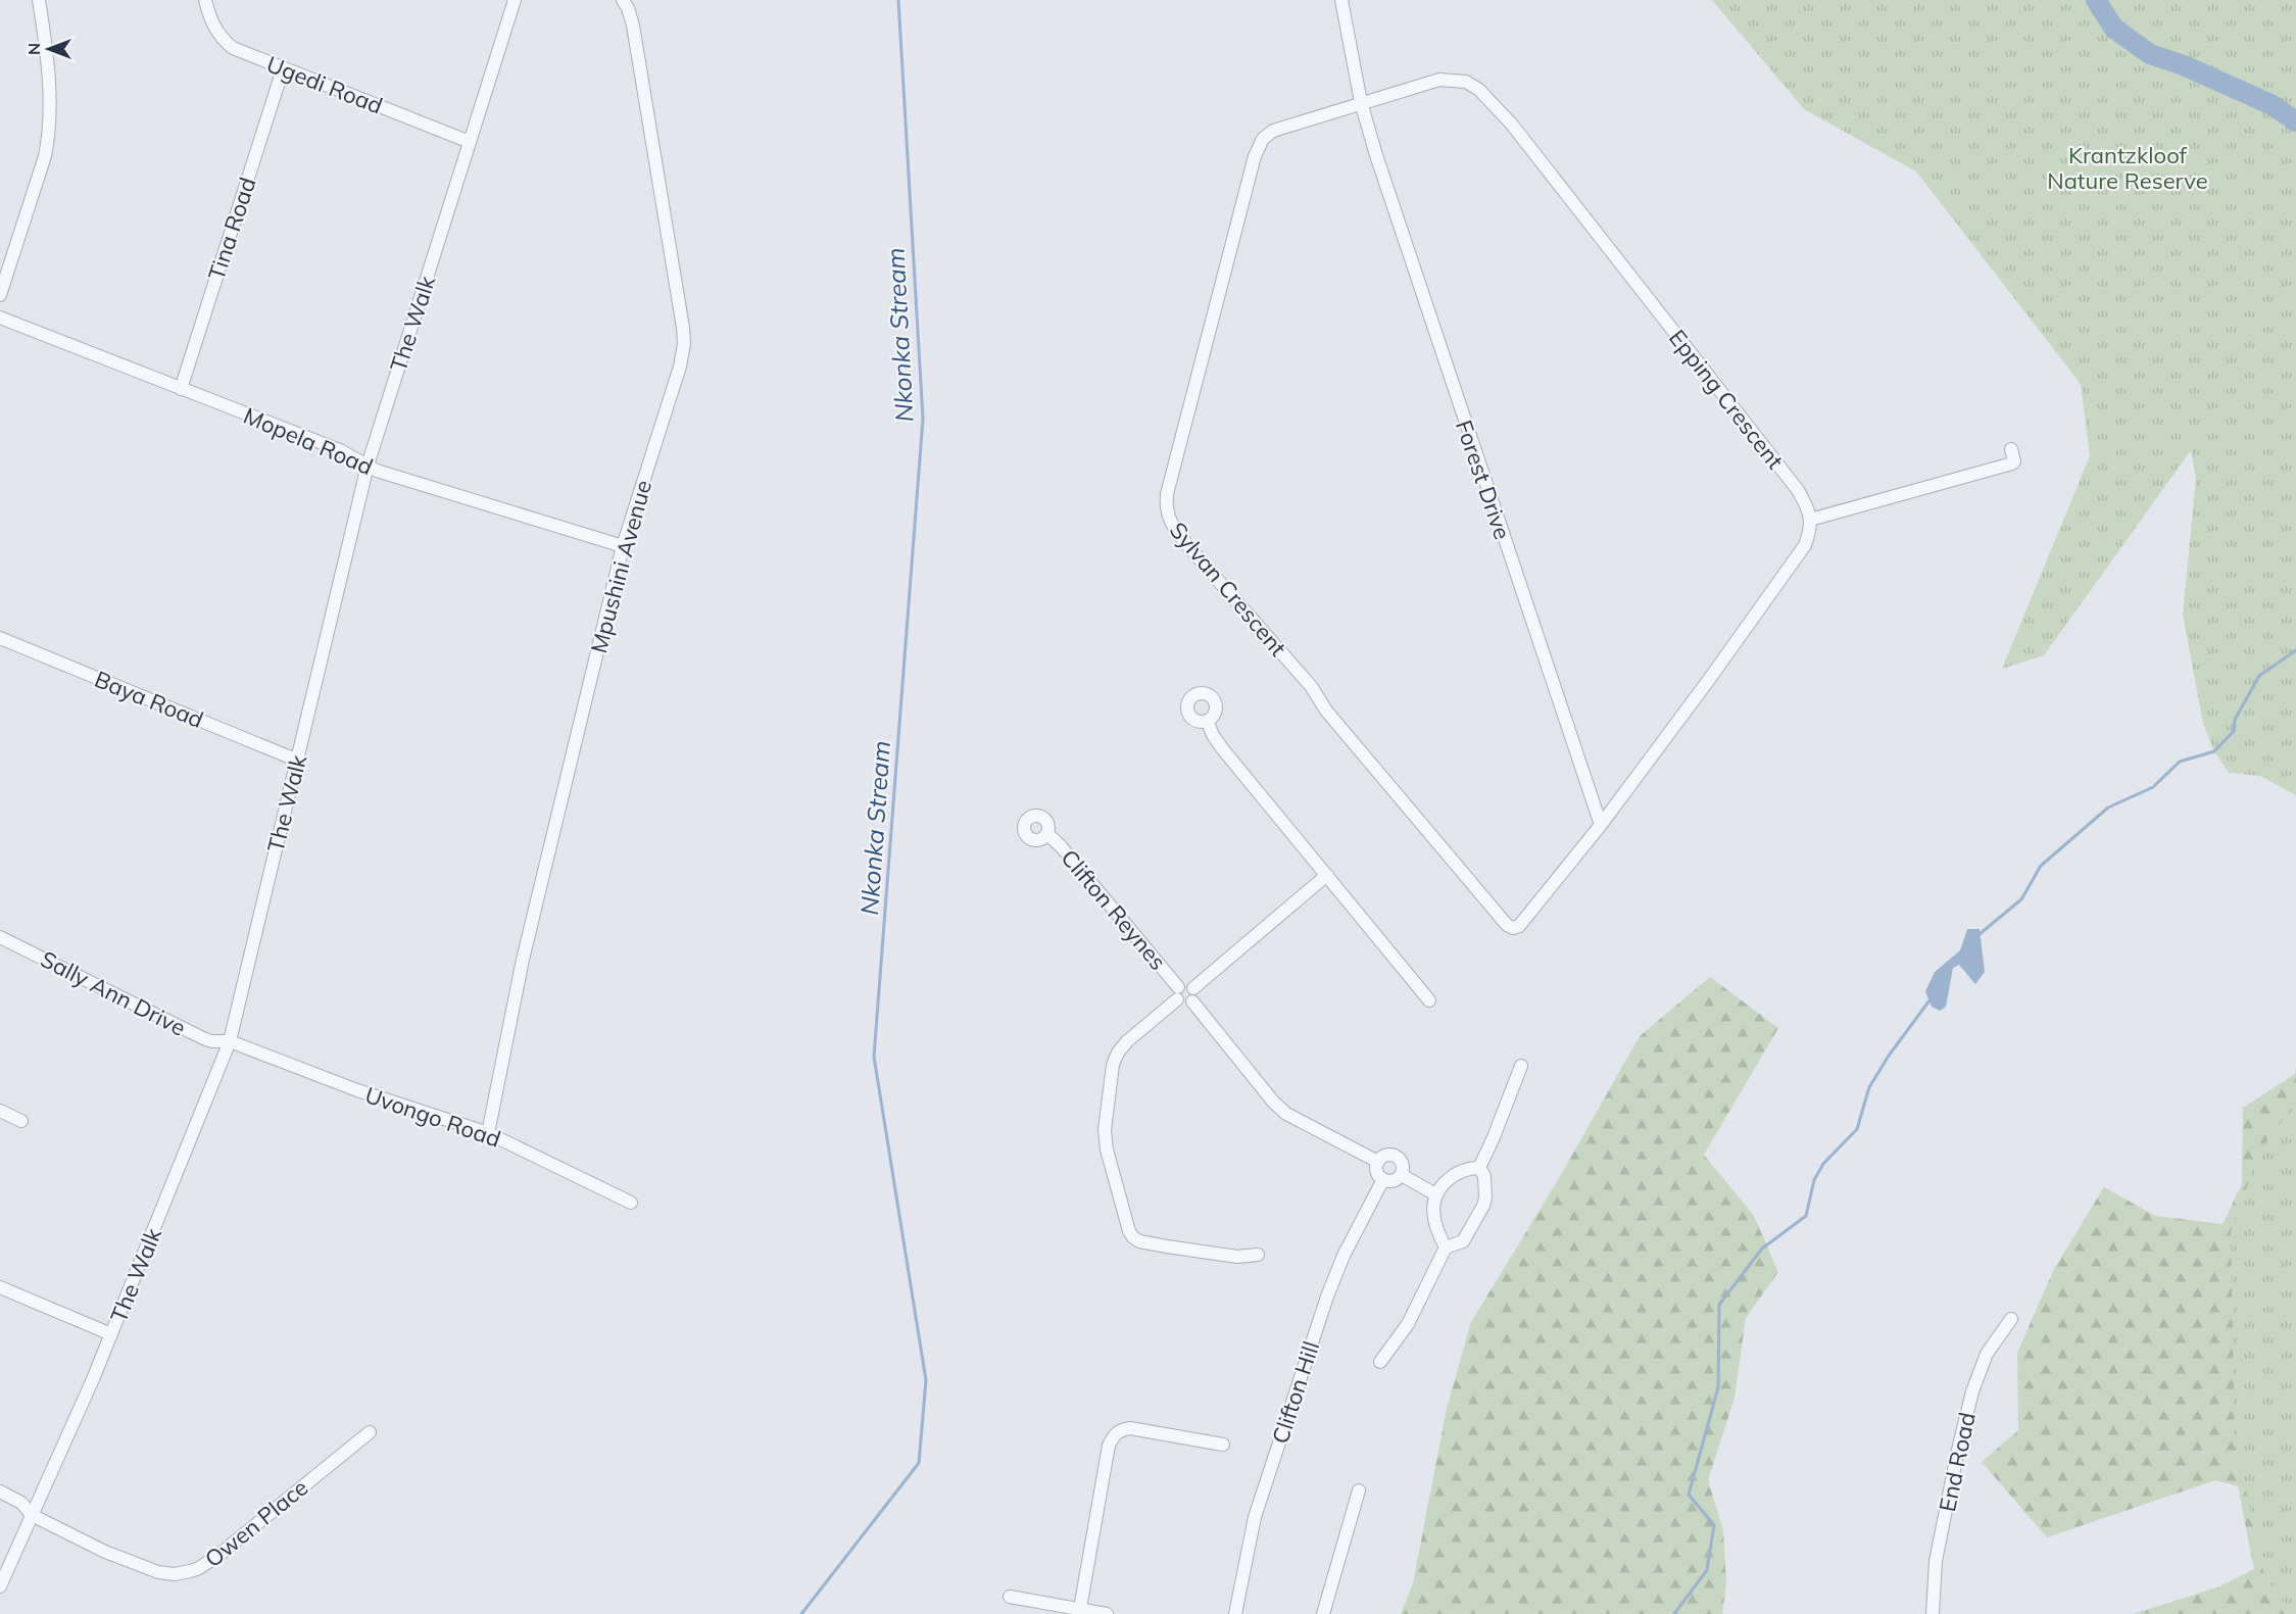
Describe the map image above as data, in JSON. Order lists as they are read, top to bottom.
{
  "streets": {
    "street": [
      "Ugedi Road",
      "Tina Road",
      "The Walk",
      "Epping Crescent",
      "Mopela Road",
      "Forest Drive",
      "Mpushini Avenue",
      "Sylvan Crescent",
      "Baya Road",
      "Clifton Reynes",
      "Sally Ann Drive",
      "Uvongo Road",
      "Clifton Hill",
      "End Road",
      "Owen Place"
    ]
  },
  "crossings": [
    ["Ugedi Road", "Tina Road"],
    ["Ugedi Road", "The Walk"],
    ["Tina Road", "Mopela Road"],
    ["The Walk", "Mopela Road"],
    ["The Walk", "Baya Road"],
    ["The Walk", "Sally Ann Drive"],
    ["The Walk", "Uvongo Road"],
    ["The Walk", "Owen Place"],
    ["Epping Crescent", "Forest Drive"],
    ["Epping Crescent", "Sylvan Crescent"],
    ["Mopela Road", "Mpushini Avenue"],
    ["Forest Drive", "Sylvan Crescent"],
    ["Mpushini Avenue", "Uvongo Road"],
    ["Sally Ann Drive", "Uvongo Road"]
  ],
  "water": ["Nkonka Stream"],
  "parks": ["Krantzkloof Nature Reserve"],
  "north": "left"
}
